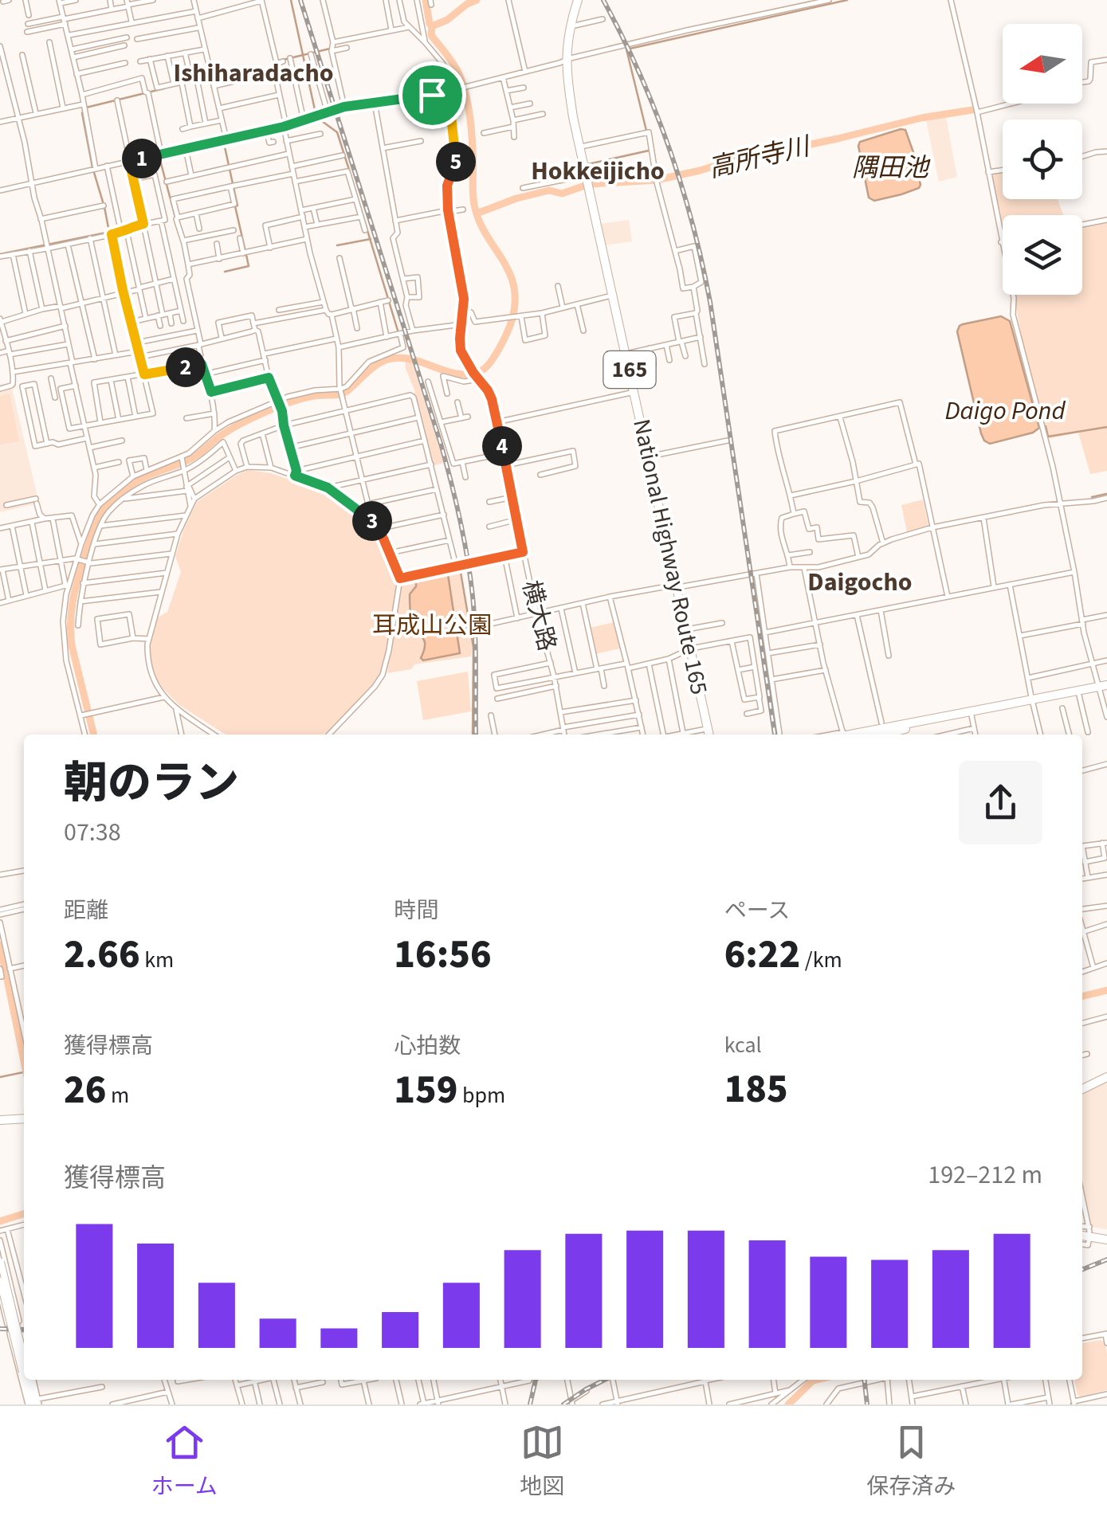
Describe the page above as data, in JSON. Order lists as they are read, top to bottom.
{
  "streets": {
    "highway": ["165", "National Highway Route 165"],
    "street": ["横大路"]
  },
  "districts": ["Ishiharadacho", "Hokkeijicho", "Daigocho"],
  "water": ["高所寺川", "隅田池", "Daigo Pond"],
  "parks": ["耳成山公園"],
  "north": "left",
  "page": {
    "pins": [
      "1",
      "5",
      "2",
      "4",
      "3"
    ],
    "heading": ["朝のラン", "07:38"],
    "stats": [
      ["距離", "2.66 km"],
      ["時間", "16:56"],
      ["ペース", "6:22 /km"],
      ["獲得標高", "26 m"],
      ["心拍数", "159 bpm"],
      ["kcal", "185"]
    ],
    "chart": ["獲得標高", "192–212 m"],
    "tabs": ["ホーム", "地図", "保存済み"]
  }
}
